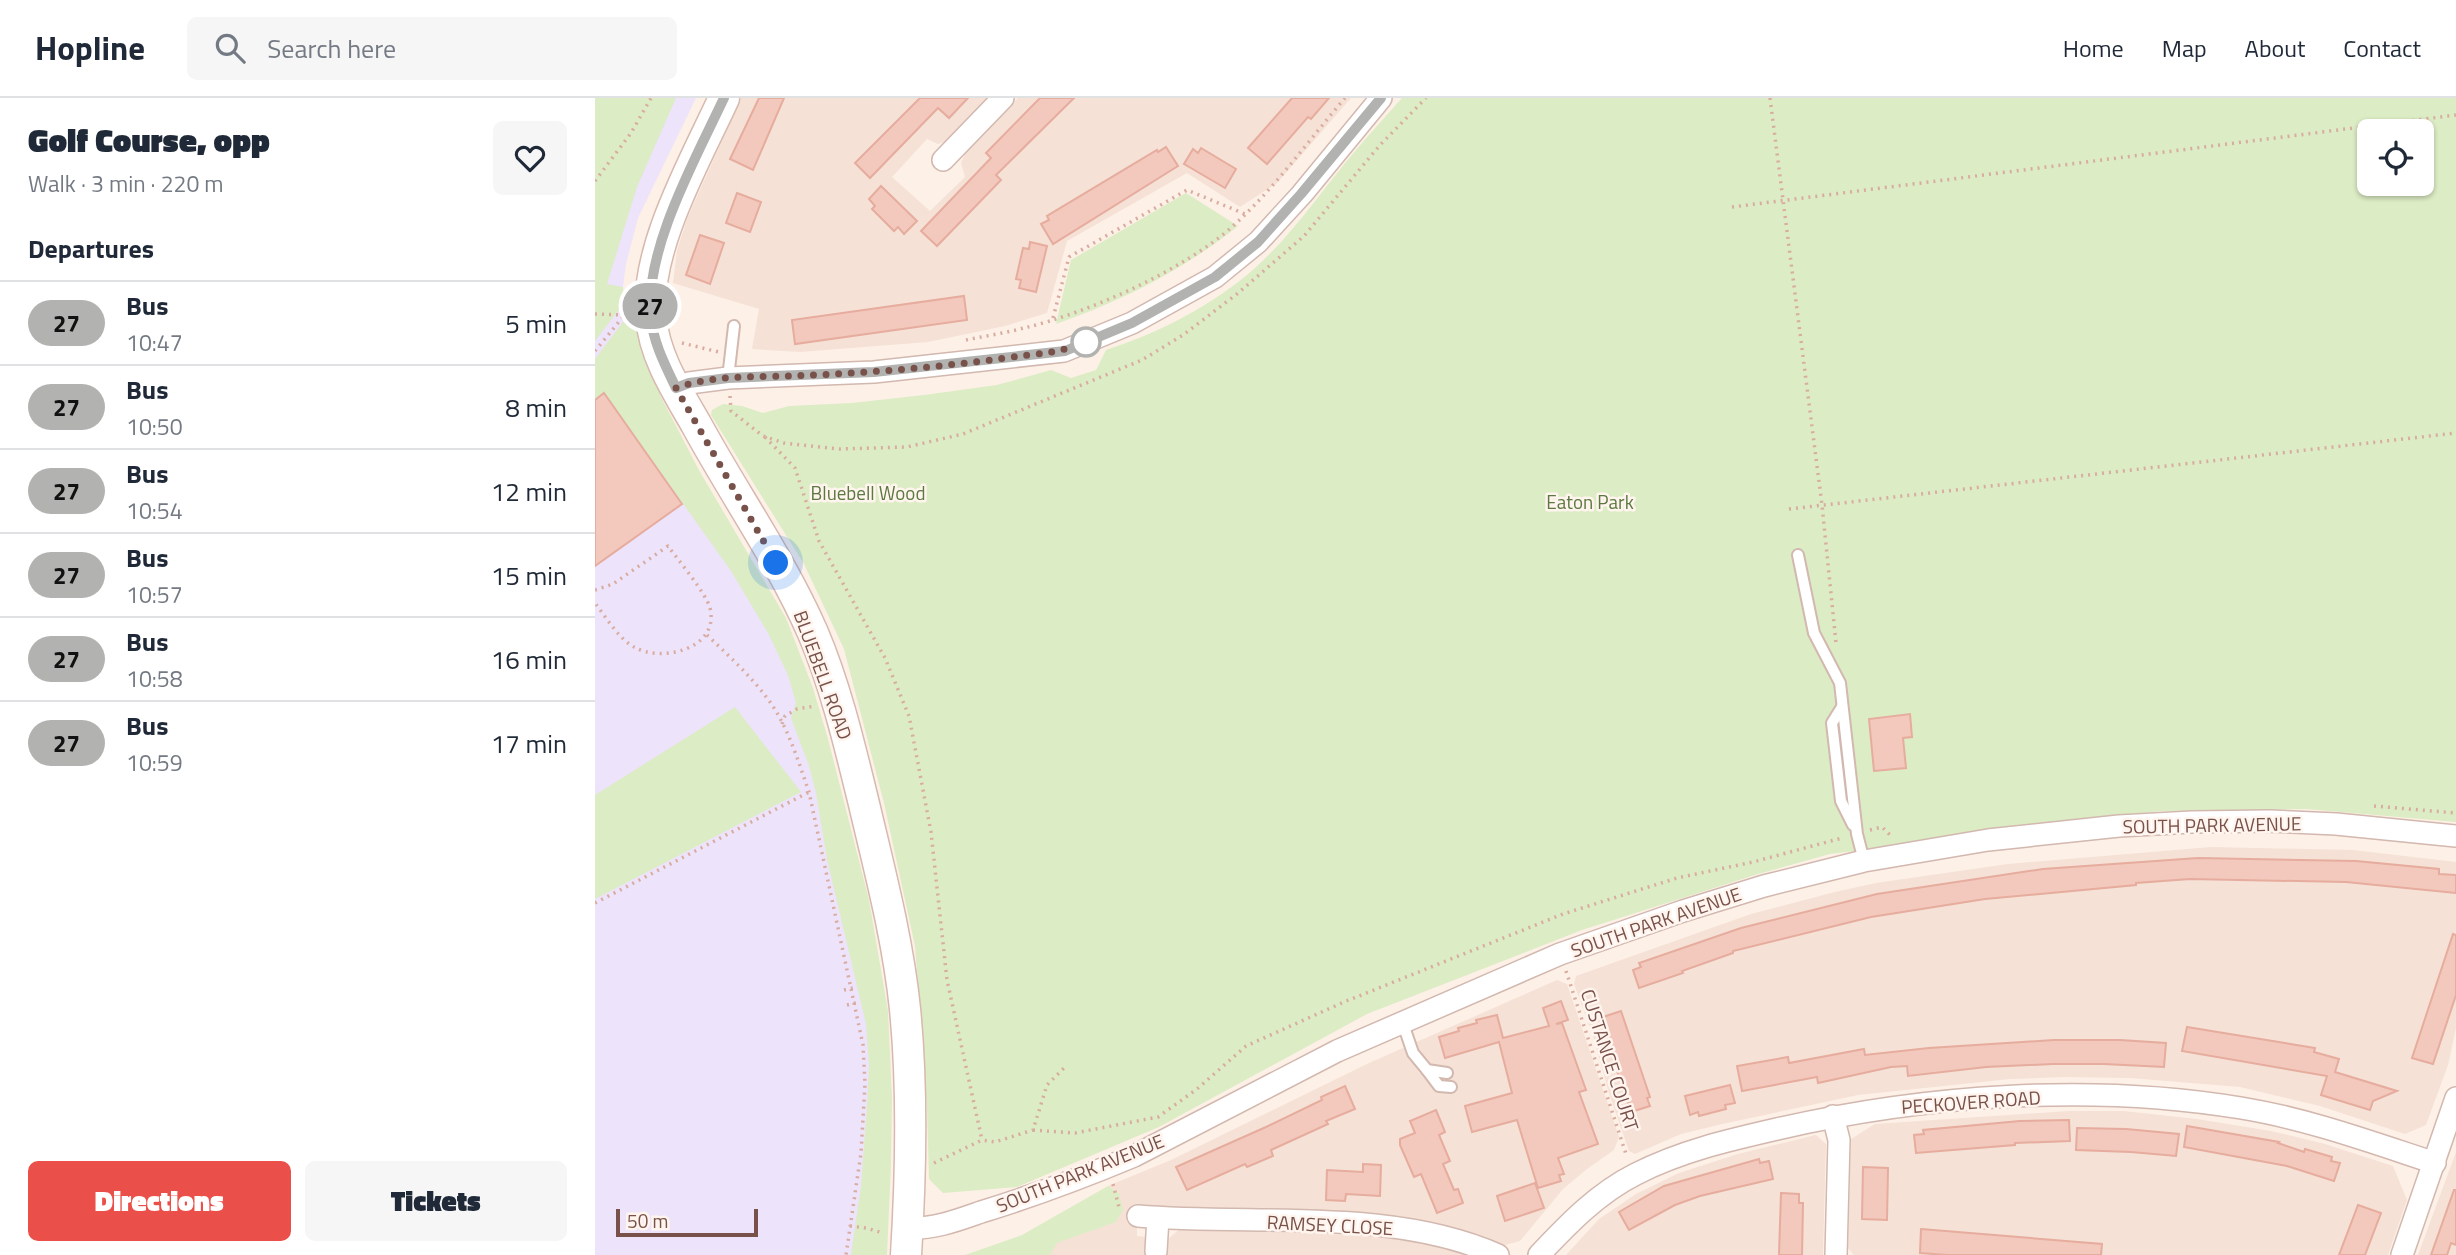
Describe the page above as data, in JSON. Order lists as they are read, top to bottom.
{
  "streets": {
    "street": [
      "BLUEBELL ROAD",
      "SOUTH PARK AVENUE",
      "PECKOVER ROAD",
      "RAMSEY CLOSE"
    ],
    "path": ["CUSTANCE COURT"]
  },
  "crossings": [
    ["BLUEBELL ROAD", "SOUTH PARK AVENUE"],
    ["SOUTH PARK AVENUE", "CUSTANCE COURT"],
    ["CUSTANCE COURT", "PECKOVER ROAD"]
  ],
  "parks": ["Bluebell Wood", "Eaton Park"],
  "lines": ["bus line 27"],
  "scale_bar": "50 m",
  "page": {
    "header": "Hopline",
    "search": "Search here",
    "nav": [
      "Home",
      "Map",
      "About",
      "Contact"
    ],
    "heading": [
      ["Golf Course, opp", "Walk · 3 min · 220 m"],
      "Departures"
    ],
    "on_map": "27",
    "list": [
      {
        "mark": "27",
        "name": "Bus",
        "note": "10:47",
        "value": "5 min"
      },
      {
        "mark": "27",
        "name": "Bus",
        "note": "10:50",
        "value": "8 min"
      },
      {
        "mark": "27",
        "name": "Bus",
        "note": "10:54",
        "value": "12 min"
      },
      {
        "mark": "27",
        "name": "Bus",
        "note": "10:57",
        "value": "15 min"
      },
      {
        "mark": "27",
        "name": "Bus",
        "note": "10:58",
        "value": "16 min"
      },
      {
        "mark": "27",
        "name": "Bus",
        "note": "10:59",
        "value": "17 min"
      }
    ],
    "buttons": ["Directions", "Tickets"],
    "scale": "50 m"
  }
}
